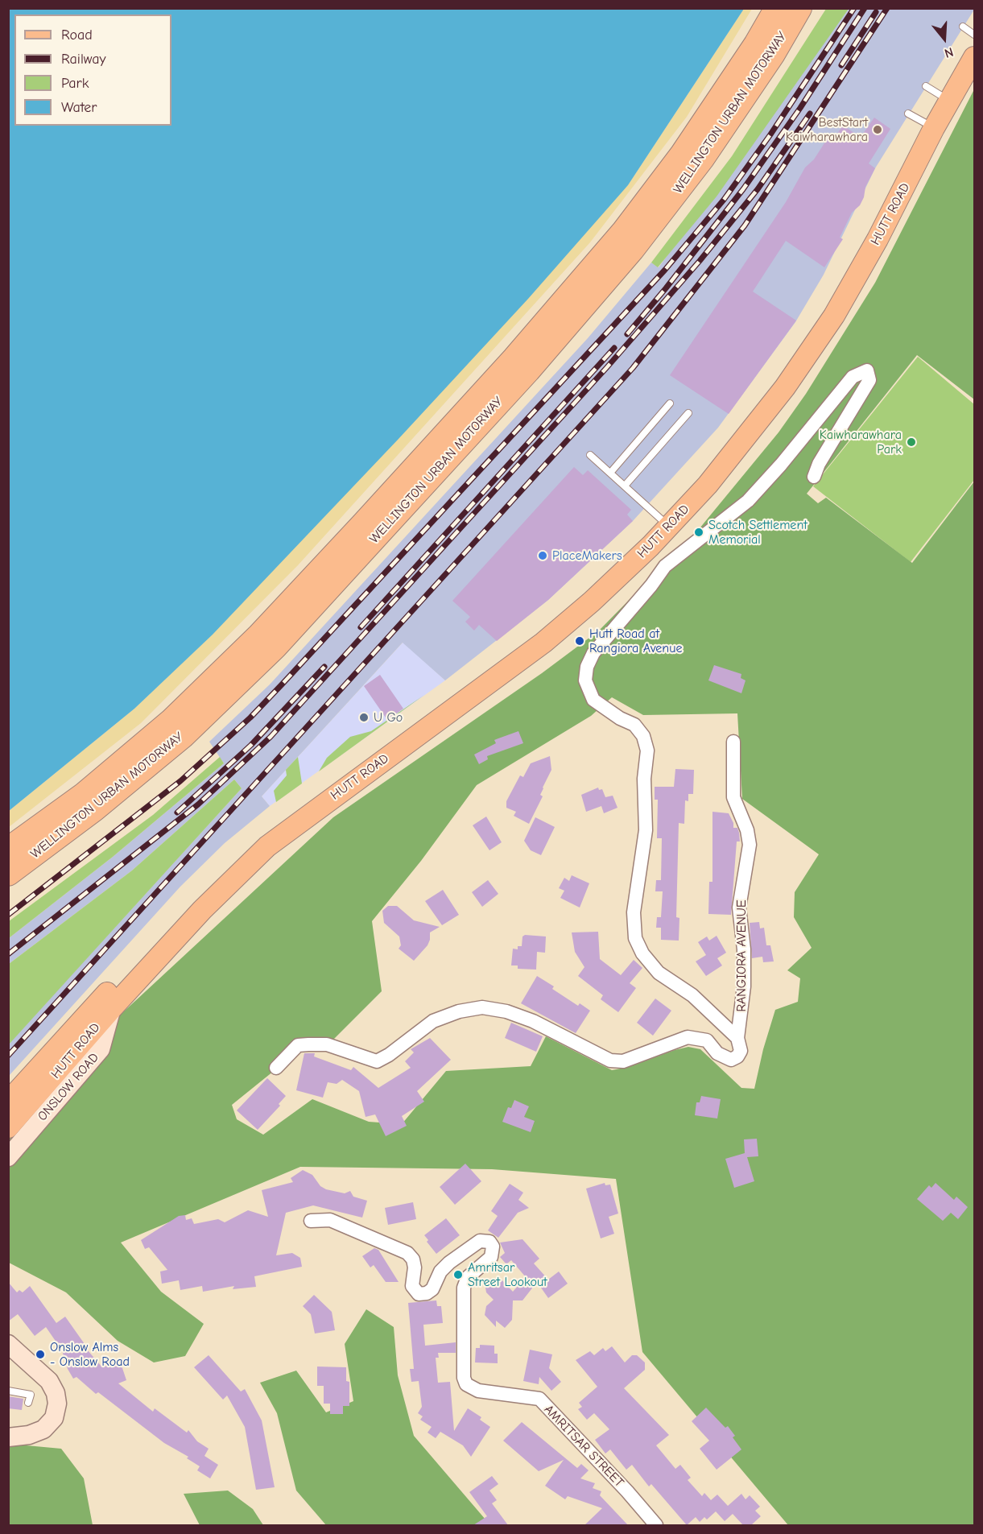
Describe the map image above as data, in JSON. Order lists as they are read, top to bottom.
{
  "streets": {
    "highway": ["WELLINGTON URBAN MOTORWAY"],
    "main road": ["HUTT ROAD", "ONSLOW ROAD"],
    "street": ["RANGIORA AVENUE", "AMRITSAR STREET"]
  },
  "crossings": [
    ["HUTT ROAD", "ONSLOW ROAD"]
  ],
  "places": [
    "BestStart Kaiwharawhara",
    "Kaiwharawhara Park",
    "Scotch Settlement Memorial",
    "PlaceMakers",
    "Hutt Road at Rangiora Avenue",
    "U Go",
    "Amritsar Street Lookout",
    "Onslow Alms - Onslow Road"
  ],
  "legend": [
    "Road",
    "Railway",
    "Park",
    "Water"
  ],
  "north": "bottom"
}
